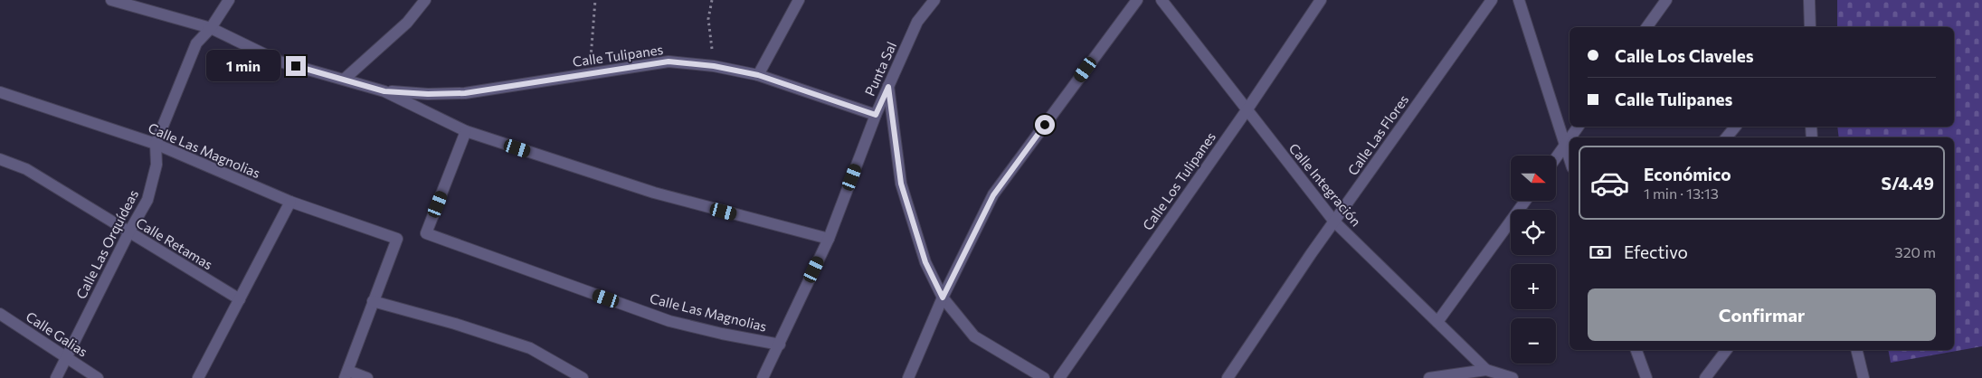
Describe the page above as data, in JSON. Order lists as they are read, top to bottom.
{
  "streets": {
    "street": [
      "Calle Tulipanes",
      "Punta Sal",
      "Calle Las Flores",
      "Calle Las Magnolias",
      "Calle Los Tulipanes",
      "Calle Integración",
      "Calle Retamas",
      "Calle Las Orquídeas",
      "Calle Galias"
    ]
  },
  "crossings": [
    ["Calle Tulipanes", "Punta Sal"],
    ["Calle Tulipanes", "Calle Las Magnolias"],
    ["Calle Tulipanes", "Calle Las Orquídeas"],
    ["Punta Sal", "Calle Las Magnolias"],
    ["Calle Las Flores", "Calle Integración"],
    ["Calle Las Magnolias", "Calle Las Orquídeas"],
    ["Calle Los Tulipanes", "Calle Integración"],
    ["Calle Retamas", "Calle Las Orquídeas"],
    ["Calle Las Orquídeas", "Calle Galias"]
  ],
  "north": "right",
  "page": {
    "banner": ["Calle Los Claveles", "Calle Tulipanes"],
    "bubble": "1 min",
    "list": [
      {
        "name": "Económico",
        "note": "1 min · 13:13",
        "value": "S/4.49"
      }
    ],
    "map_buttons": ["+", "−"],
    "pay": ["Efectivo", "320 m"],
    "buttons": "Confirmar"
  }
}
